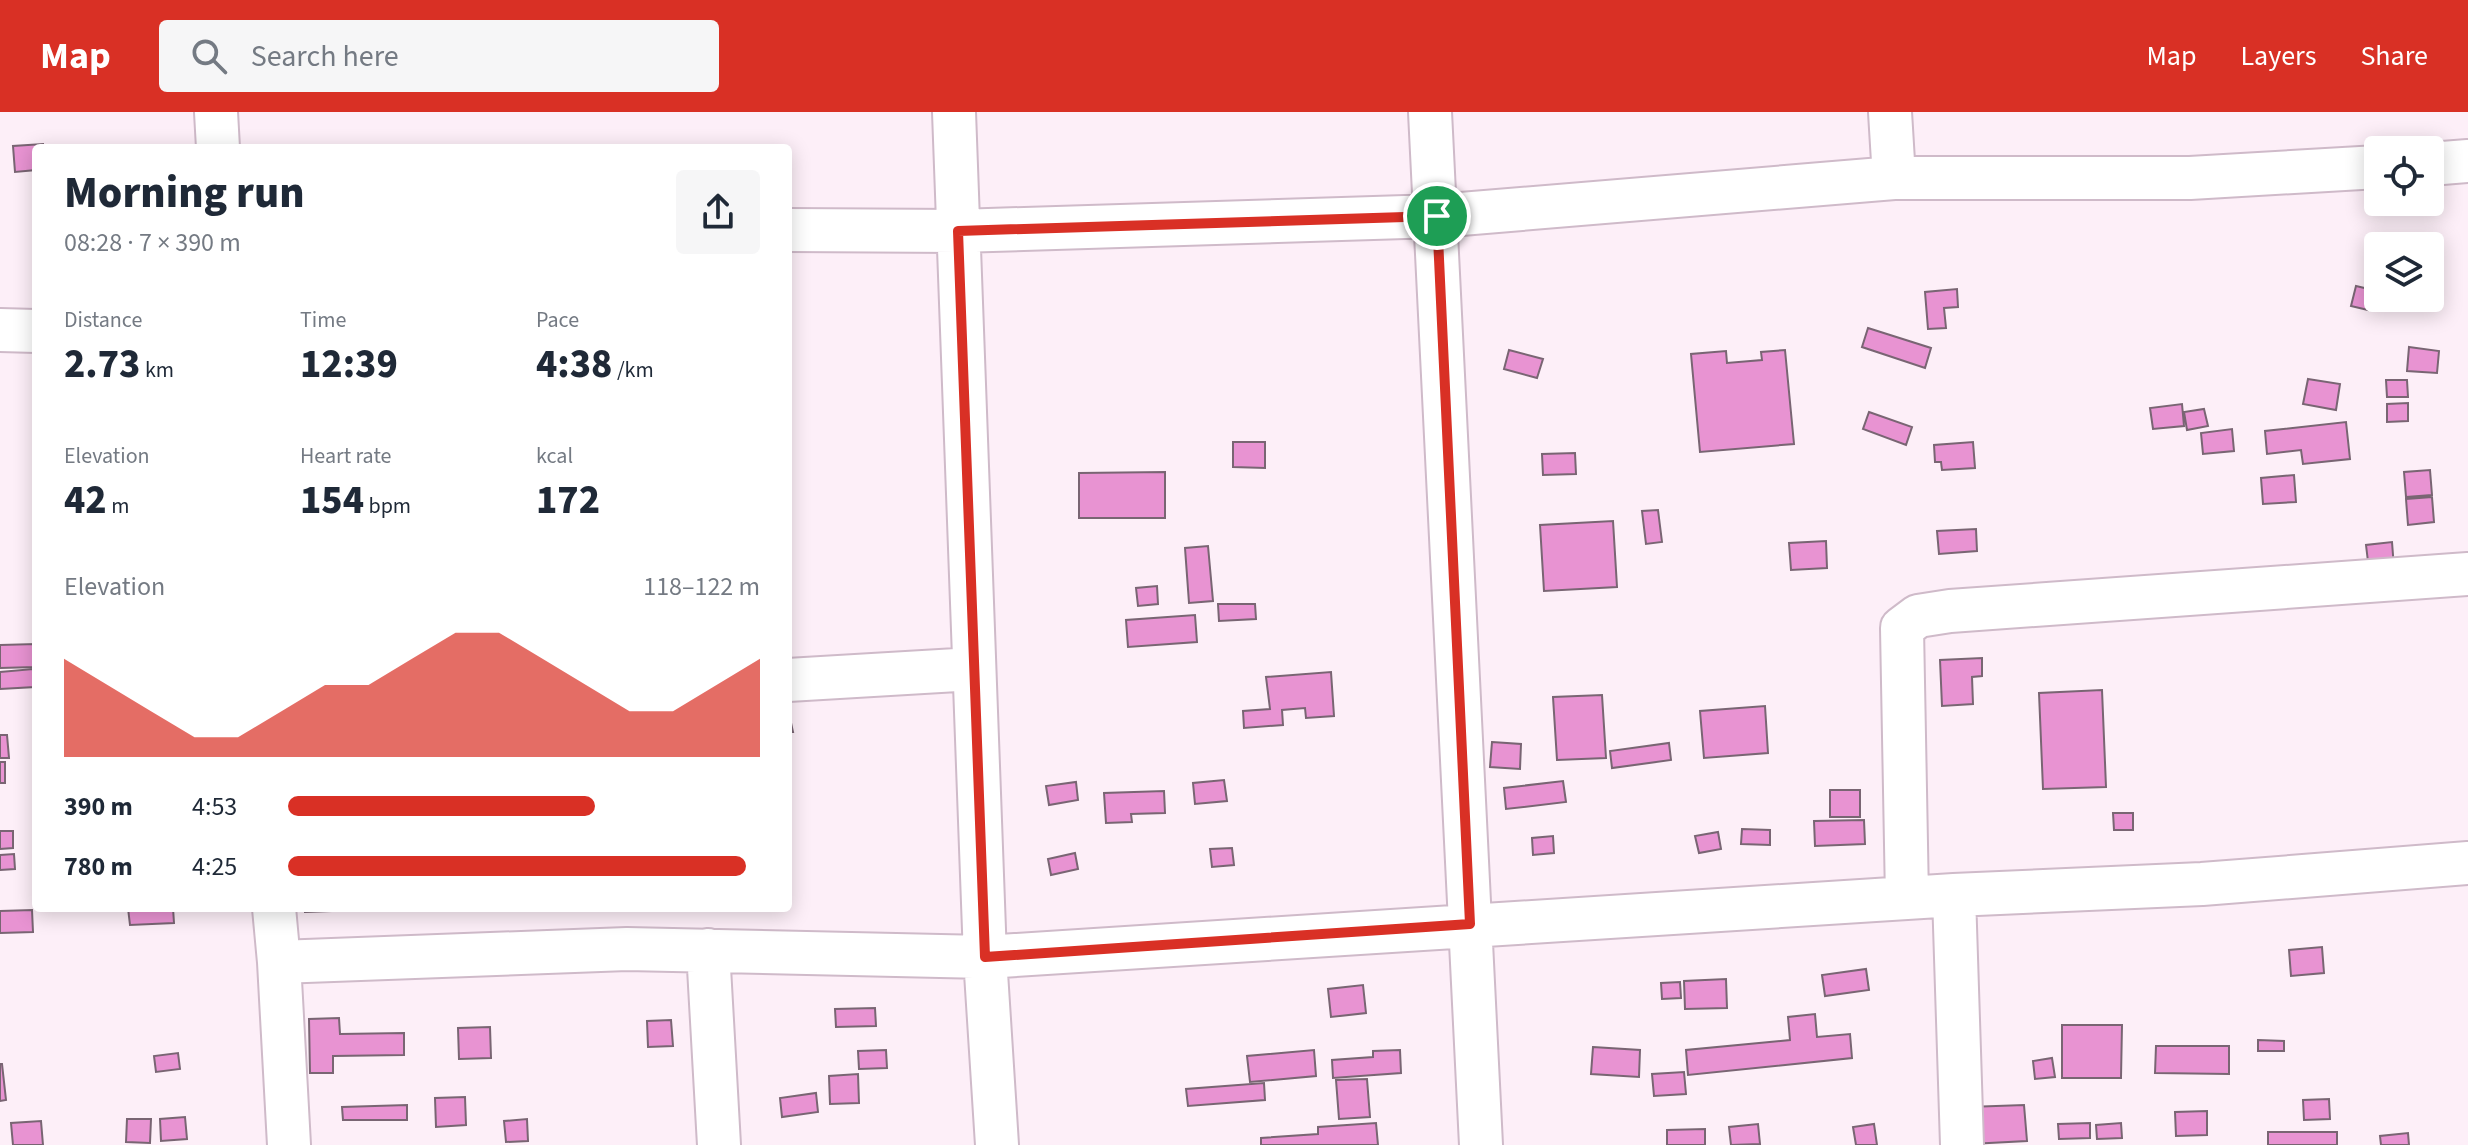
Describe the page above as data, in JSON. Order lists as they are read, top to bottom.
{
  "page": {
    "header": "Map",
    "search": "Search here",
    "nav": ["Map", "Layers", "Share"],
    "heading": ["Morning run", "08:28 · 7 × 390 m"],
    "stats": [
      ["Distance", "2.73 km"],
      ["Time", "12:39"],
      ["Pace", "4:38 /km"],
      ["Elevation", "42 m"],
      ["Heart rate", "154 bpm"],
      ["kcal", "172"]
    ],
    "chart": ["Elevation", "118–122 m"],
    "list": [
      {
        "name": "390 m",
        "note": "4:53"
      },
      {
        "name": "780 m",
        "note": "4:25"
      }
    ]
  }
}
